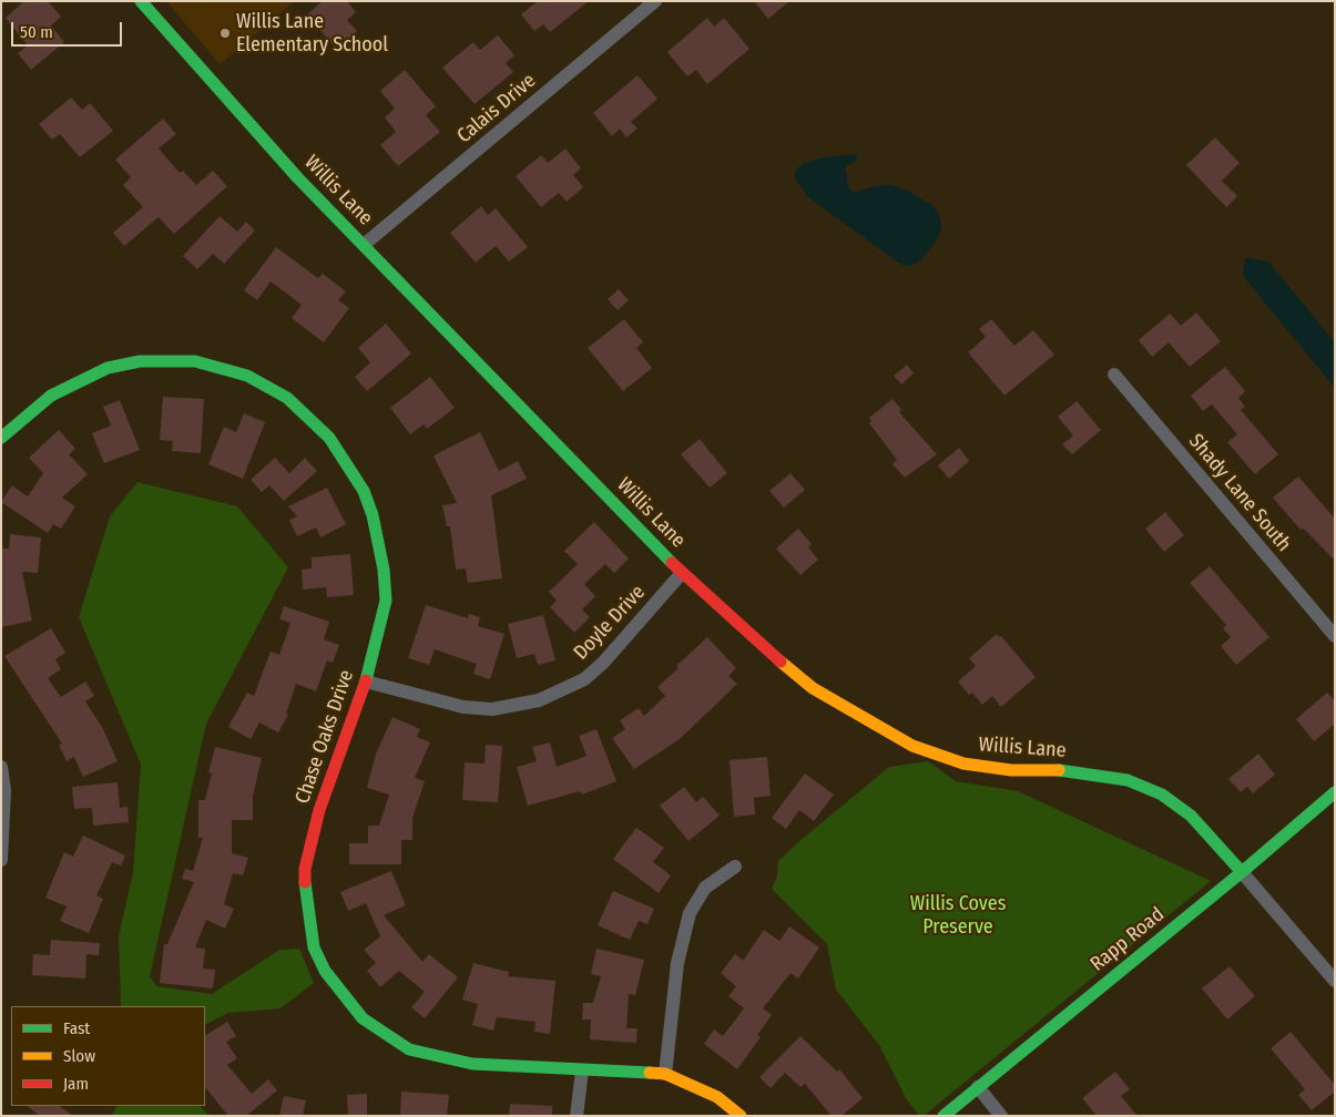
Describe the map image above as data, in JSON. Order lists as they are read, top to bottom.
{
  "streets": {
    "street": [
      "Calais Drive",
      "Willis Lane",
      "Shady Lane South",
      "Doyle Drive",
      "Chase Oaks Drive",
      "Rapp Road"
    ]
  },
  "crossings": [
    ["Calais Drive", "Willis Lane"],
    ["Willis Lane", "Doyle Drive"],
    ["Willis Lane", "Rapp Road"],
    ["Doyle Drive", "Chase Oaks Drive"]
  ],
  "parks": ["Willis Coves Preserve"],
  "places": ["Willis Lane Elementary School"],
  "legend": ["Fast", "Slow", "Jam"],
  "scale_bar": "50 m"
}
